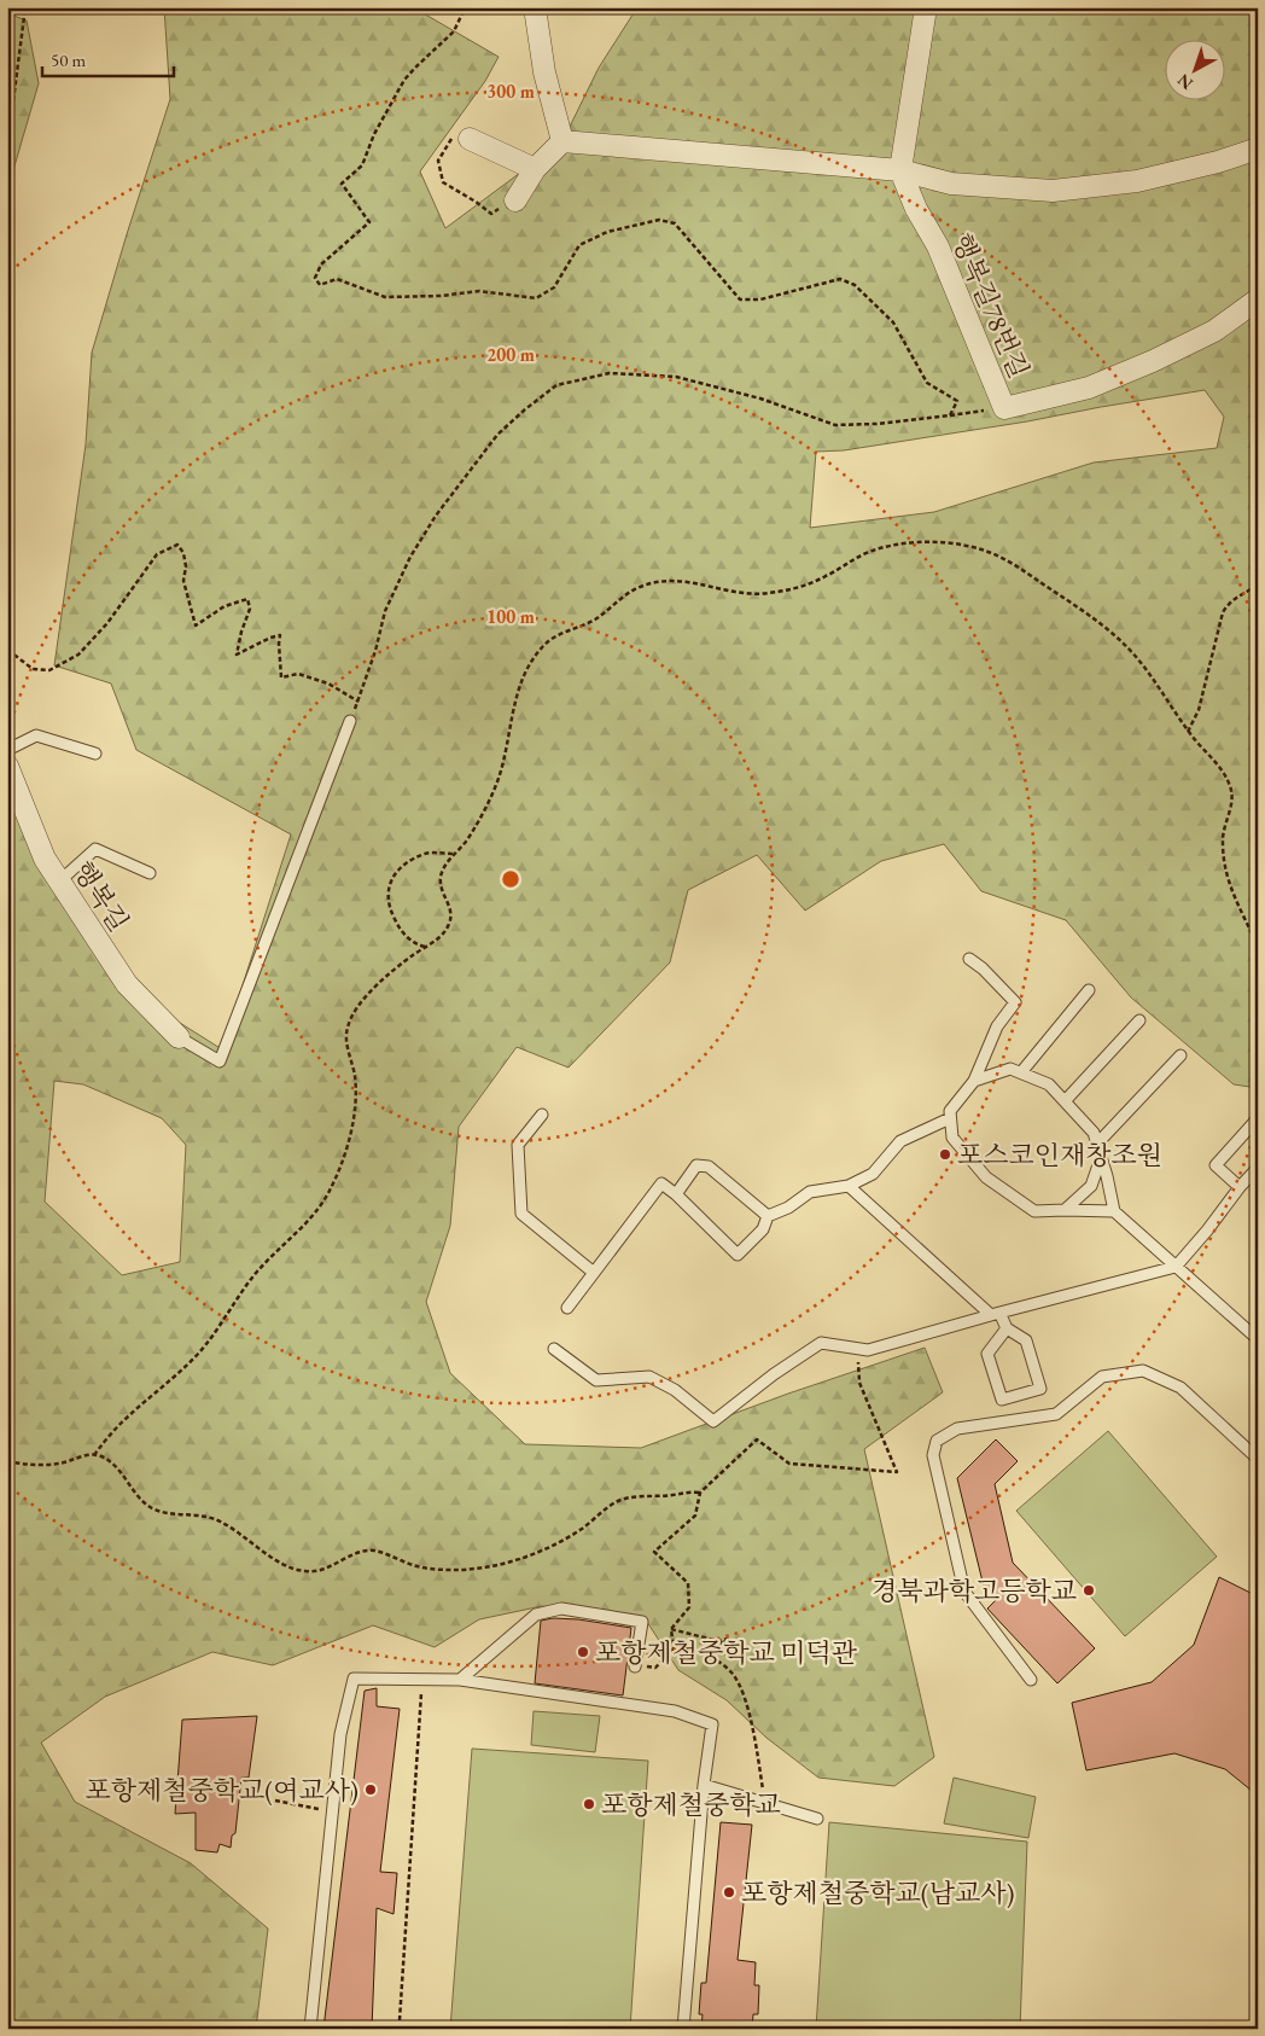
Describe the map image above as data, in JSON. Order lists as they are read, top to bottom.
{
  "streets": {
    "street": ["행복길78번길", "행복길"]
  },
  "places": [
    "포스코인재창조원",
    "경북과학고등학교",
    "포항제철중학교 미덕관",
    "포항제철중학교(여교사)",
    "포항제철중학교",
    "포항제철중학교(남교사)"
  ],
  "scale_bar": "50 m",
  "north": "bottom left",
  "rings": ["300 m", "200 m", "100 m"]
}
